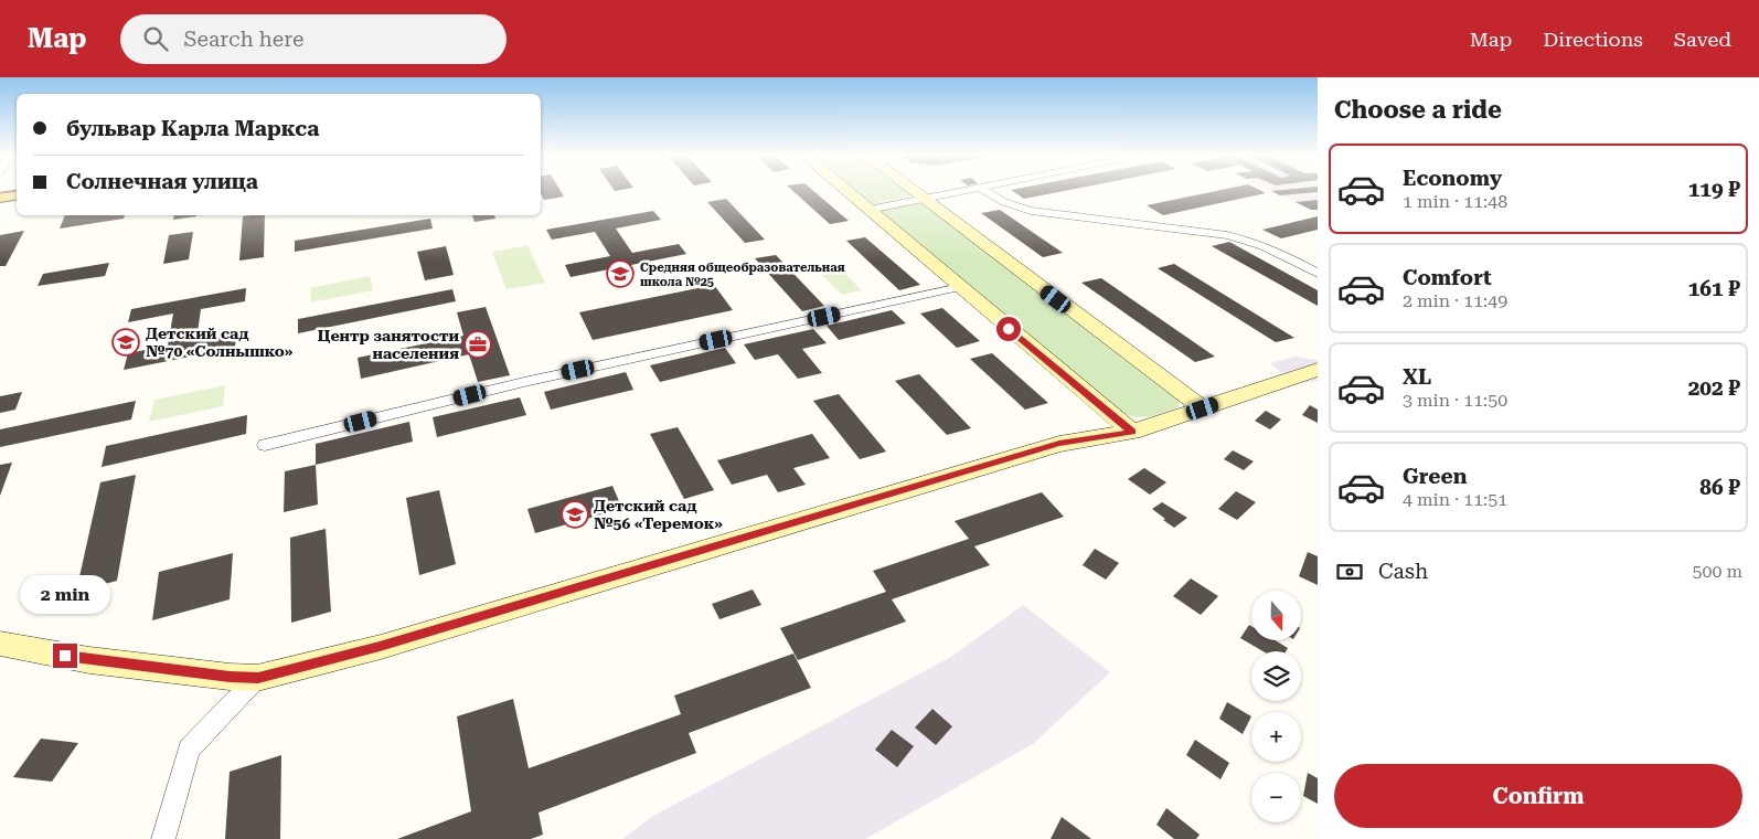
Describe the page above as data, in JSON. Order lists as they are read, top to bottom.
{
  "places": {
    "school or university": ["Средняя общеобразовательная школа №25", "Детский сад №70 «Солнышко»", "Детский сад №56 «Теремок»"],
    "office": ["Центр занятости населения"]
  },
  "north": "bottom",
  "page": {
    "header": "Map",
    "search": "Search here",
    "nav": ["Map", "Directions", "Saved"],
    "heading": "Choose a ride",
    "banner": ["бульвар Карла Маркса", "Солнечная улица"],
    "list": [
      {
        "name": "Economy",
        "note": "1 min · 11:48",
        "value": "119 ₽"
      },
      {
        "name": "Comfort",
        "note": "2 min · 11:49",
        "value": "161 ₽"
      },
      {
        "name": "XL",
        "note": "3 min · 11:50",
        "value": "202 ₽"
      },
      {
        "name": "Green",
        "note": "4 min · 11:51",
        "value": "86 ₽"
      }
    ],
    "pay": ["Cash", "500 m"],
    "bubble": "2 min",
    "map_buttons": ["+", "−"],
    "buttons": "Confirm"
  }
}
